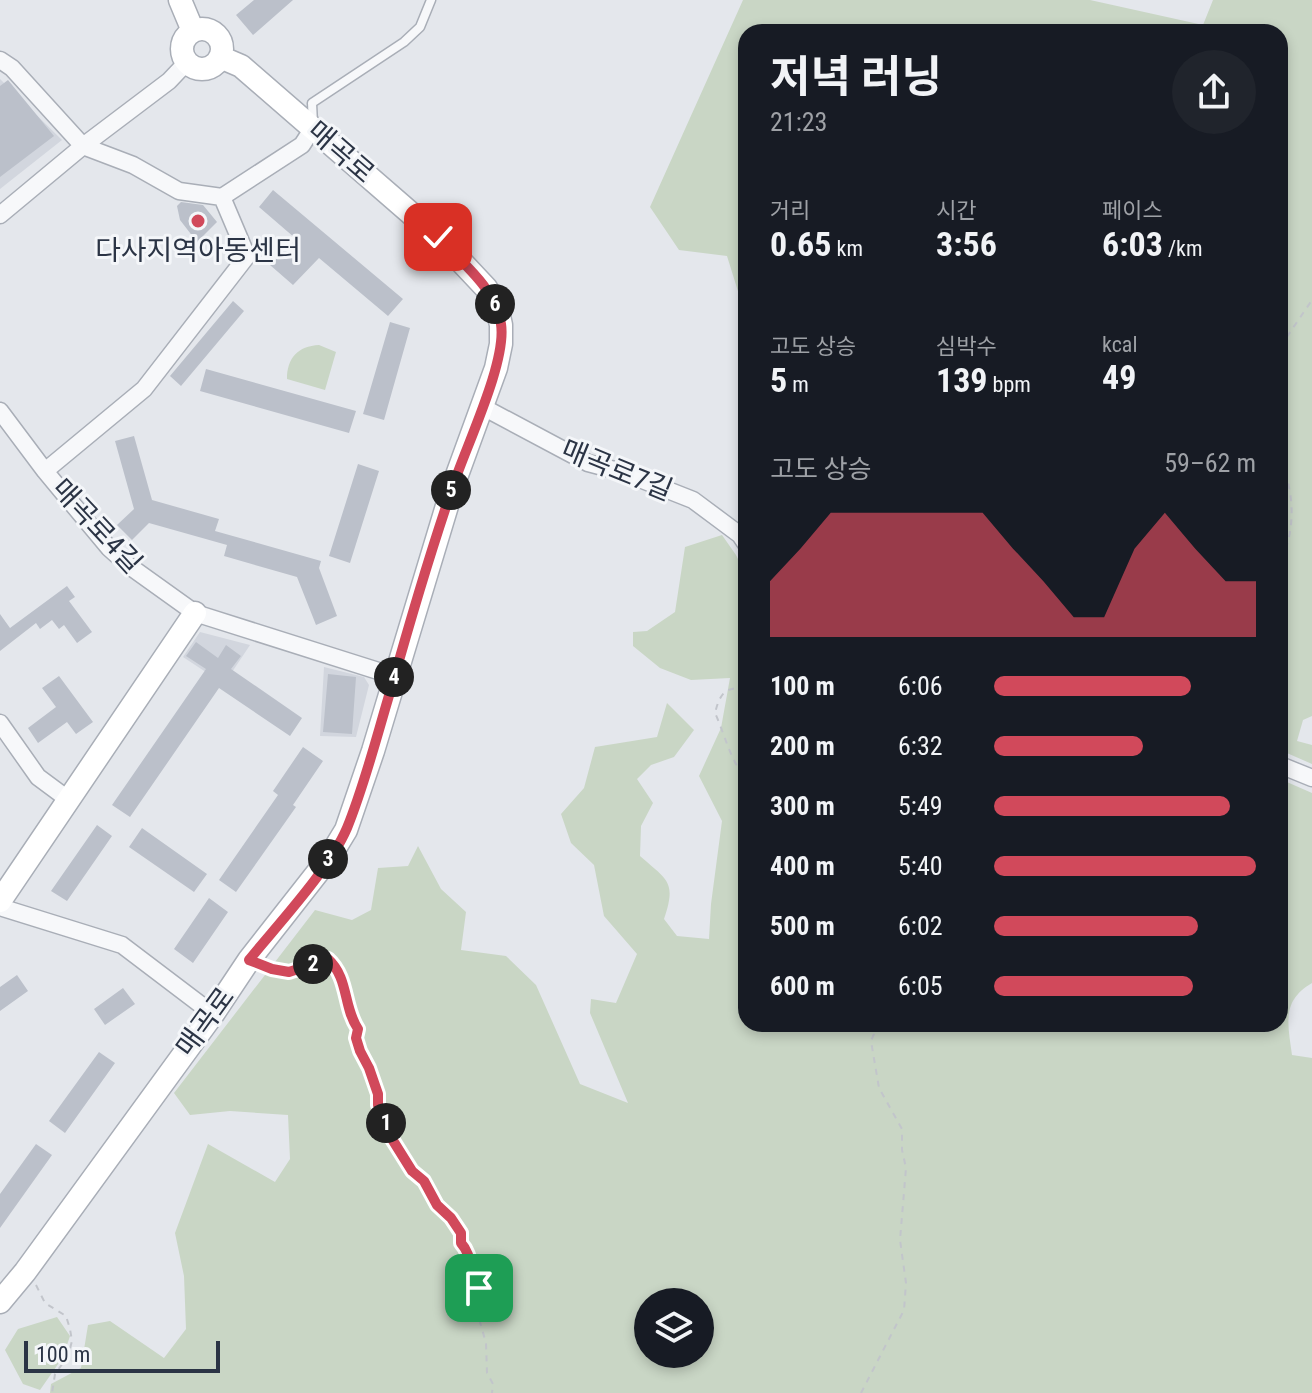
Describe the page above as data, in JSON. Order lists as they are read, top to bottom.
{
  "streets": {
    "street": ["매곡로", "매곡로7길", "매곡로4길"]
  },
  "crossings": [
    ["매곡로", "매곡로7길"],
    ["매곡로", "매곡로4길"]
  ],
  "places": ["다사지역아동센터"],
  "scale_bar": "100 m",
  "page": {
    "heading": ["저녁 러닝", "21:23"],
    "stats": [
      ["거리", "0.65 km"],
      ["시간", "3:56"],
      ["페이스", "6:03 /km"],
      ["고도 상승", "5 m"],
      ["심박수", "139 bpm"],
      ["kcal", "49"]
    ],
    "pins": [
      "6",
      "5",
      "4",
      "3",
      "2",
      "1"
    ],
    "chart": ["고도 상승", "59–62 m"],
    "list": [
      {
        "name": "100 m",
        "note": "6:06"
      },
      {
        "name": "200 m",
        "note": "6:32"
      },
      {
        "name": "300 m",
        "note": "5:49"
      },
      {
        "name": "400 m",
        "note": "5:40"
      },
      {
        "name": "500 m",
        "note": "6:02"
      },
      {
        "name": "600 m",
        "note": "6:05"
      }
    ],
    "scale": "100 m"
  }
}
